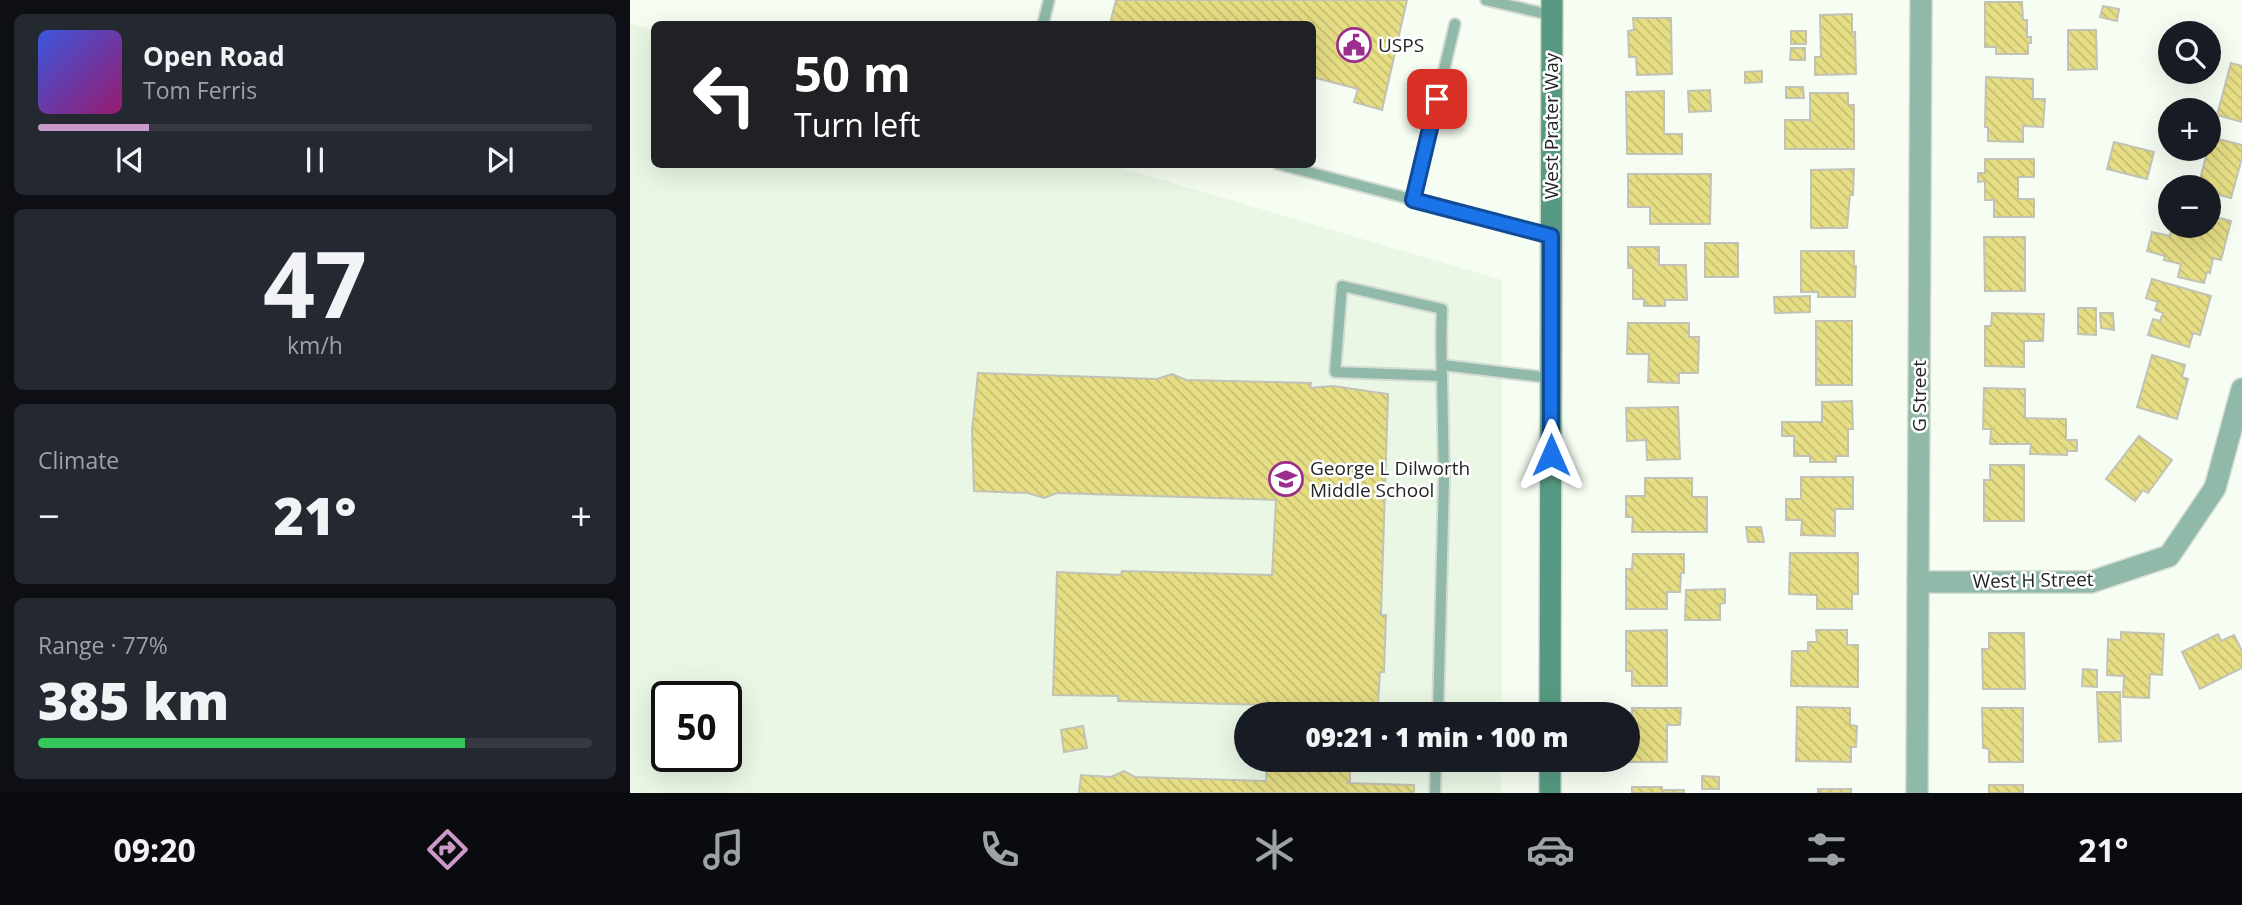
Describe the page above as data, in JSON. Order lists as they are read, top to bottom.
{
  "streets": {
    "main road": ["West Prater Way"],
    "street": ["G Street", "West H Street"]
  },
  "crossings": [
    ["G Street", "West H Street"]
  ],
  "places": {
    "public building": ["USPS"],
    "school or university": ["George L Dilworth Middle School"]
  },
  "page": {
    "map_buttons": ["+", "−"],
    "turn": ["50 m", "Turn left"],
    "song": ["Open Road", "Tom Ferris"],
    "tile": [
      ["47", "km/h"],
      "Climate",
      ["Range · 77%", "385 km"]
    ],
    "heat": ["−", "21°", "+"],
    "limit": "50",
    "trip": "09:21 · 1 min · 100 m",
    "tabs": ["09:20", "21°"]
  }
}
